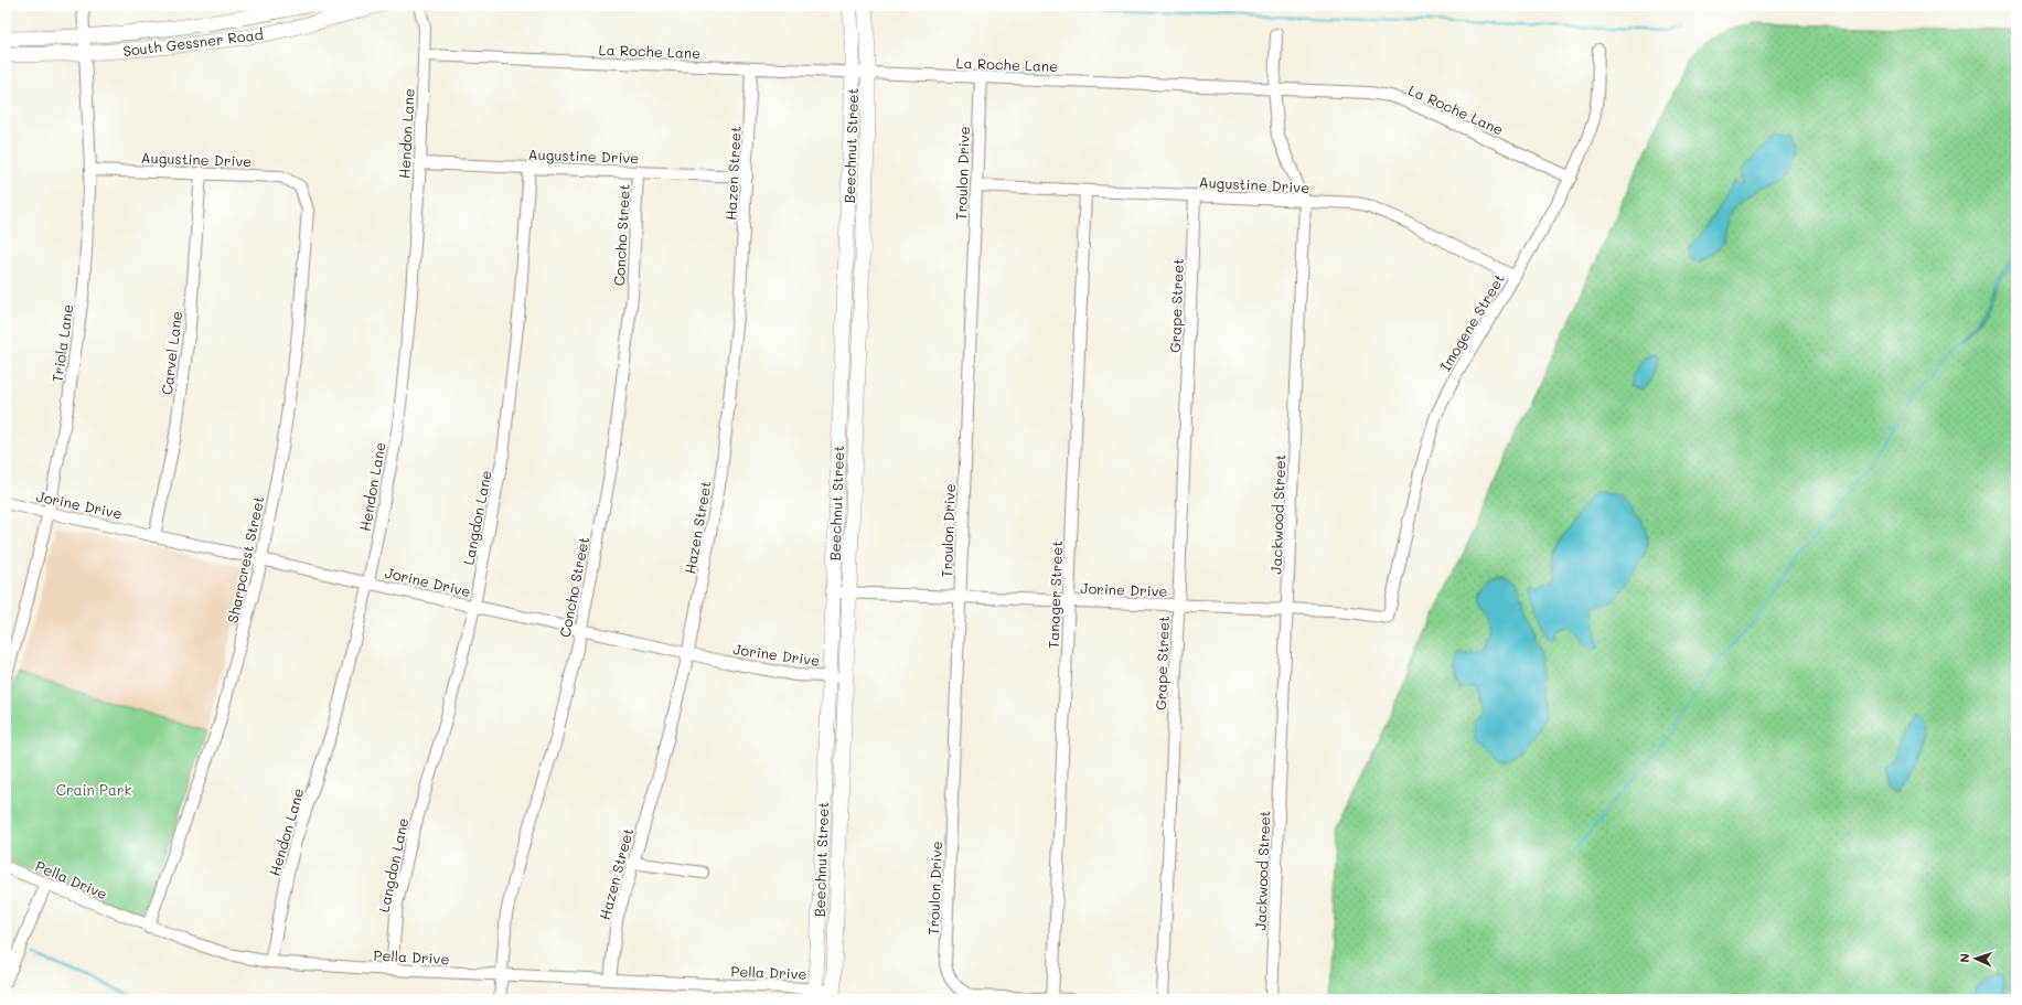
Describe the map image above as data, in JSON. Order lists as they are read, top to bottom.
{
  "streets": {
    "main road": ["South Gessner Road", "Beechnut Street"],
    "street": [
      "La Roche Lane",
      "Hendon Lane",
      "Augustine Drive",
      "Hazen Street",
      "Troulon Drive",
      "Concho Street",
      "Grape Street",
      "Imogene Street",
      "Triola Lane",
      "Carvel Lane",
      "Jorine Drive",
      "Jackwood Street",
      "Langdon Lane",
      "Sharpcrest Street",
      "Tanager Street",
      "Pella Drive"
    ]
  },
  "crossings": [
    ["South Gessner Road", "Triola Lane"],
    ["La Roche Lane", "Hendon Lane"],
    ["La Roche Lane", "Beechnut Street"],
    ["La Roche Lane", "Hazen Street"],
    ["La Roche Lane", "Troulon Drive"],
    ["La Roche Lane", "Imogene Street"],
    ["La Roche Lane", "Jackwood Street"],
    ["Hendon Lane", "Augustine Drive"],
    ["Hendon Lane", "Jorine Drive"],
    ["Hendon Lane", "Pella Drive"],
    ["Beechnut Street", "Jorine Drive"],
    ["Beechnut Street", "Pella Drive"],
    ["Augustine Drive", "Hazen Street"],
    ["Augustine Drive", "Troulon Drive"],
    ["Augustine Drive", "Concho Street"],
    ["Augustine Drive", "Grape Street"],
    ["Augustine Drive", "Imogene Street"],
    ["Augustine Drive", "Triola Lane"],
    ["Augustine Drive", "Carvel Lane"],
    ["Augustine Drive", "Jackwood Street"],
    ["Augustine Drive", "Langdon Lane"],
    ["Augustine Drive", "Sharpcrest Street"],
    ["Augustine Drive", "Tanager Street"],
    ["Hazen Street", "Jorine Drive"],
    ["Hazen Street", "Pella Drive"],
    ["Troulon Drive", "Jorine Drive"],
    ["Troulon Drive", "Tanager Street"],
    ["Concho Street", "Jorine Drive"],
    ["Concho Street", "Pella Drive"],
    ["Grape Street", "Jorine Drive"],
    ["Imogene Street", "Jorine Drive"],
    ["Triola Lane", "Jorine Drive"],
    ["Carvel Lane", "Jorine Drive"],
    ["Jorine Drive", "Jackwood Street"],
    ["Jorine Drive", "Langdon Lane"],
    ["Jorine Drive", "Sharpcrest Street"],
    ["Jorine Drive", "Tanager Street"],
    ["Langdon Lane", "Pella Drive"],
    ["Sharpcrest Street", "Pella Drive"]
  ],
  "parks": ["Crain Park"],
  "north": "left"
}
